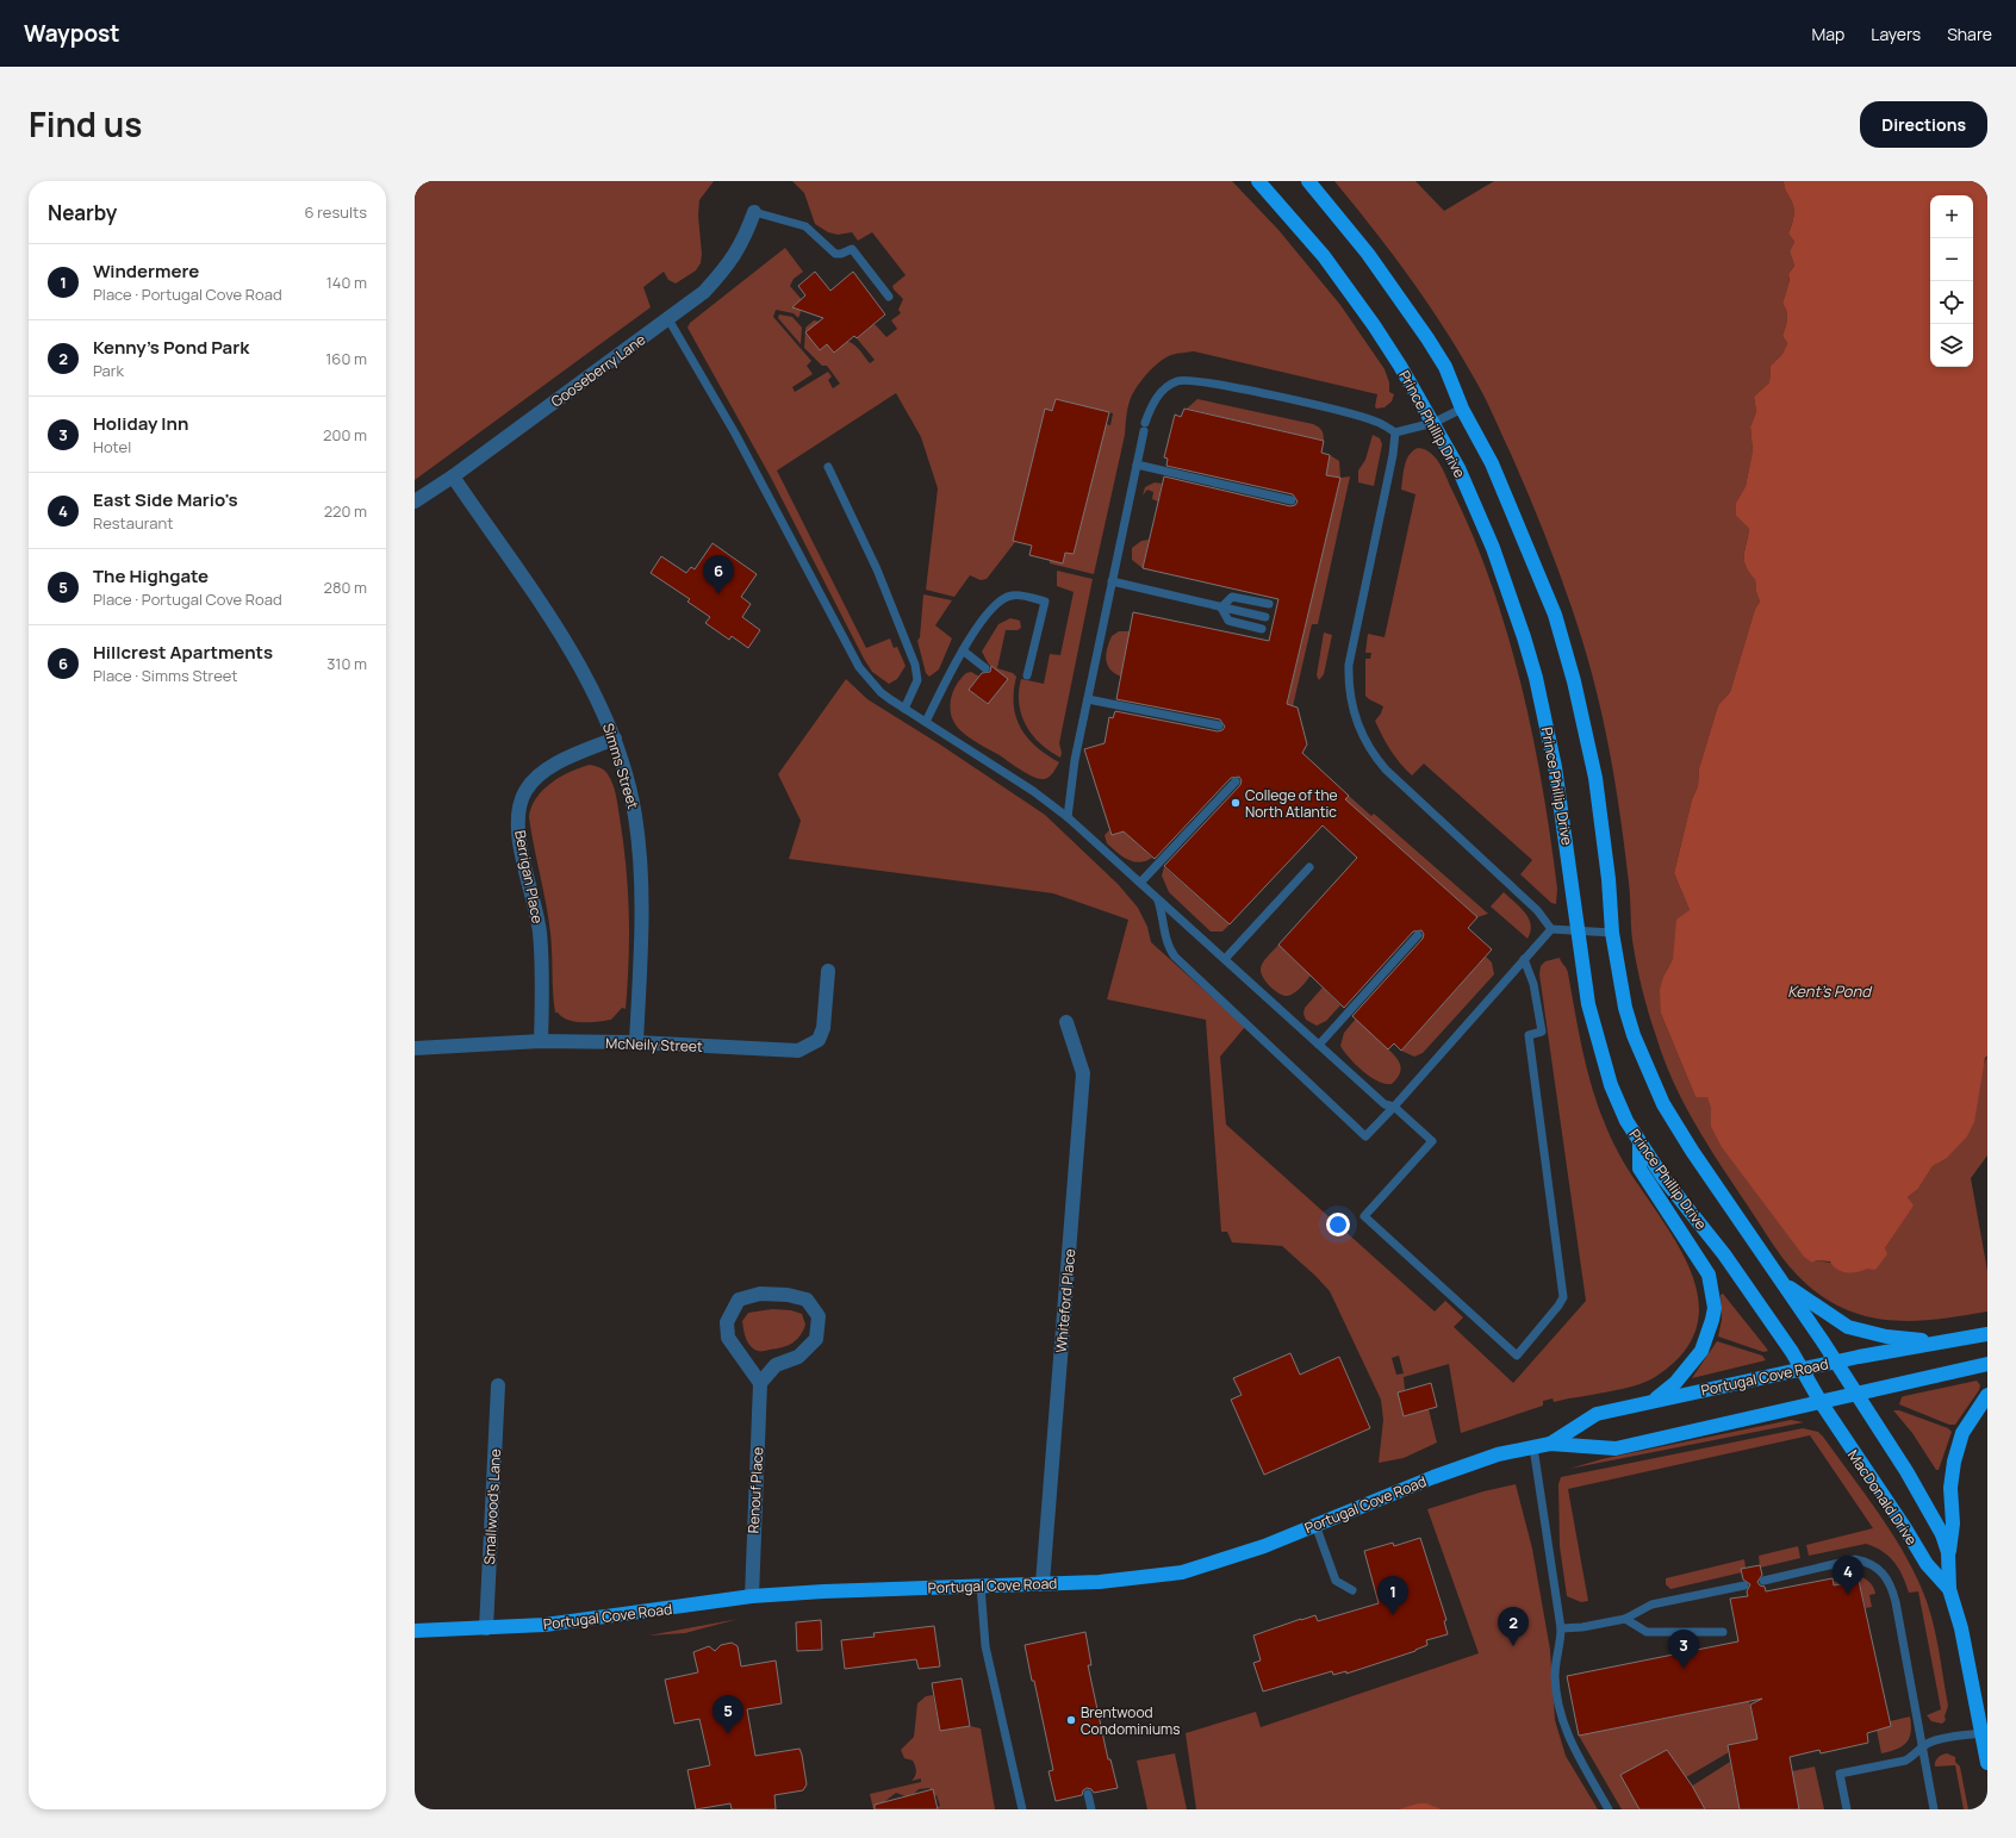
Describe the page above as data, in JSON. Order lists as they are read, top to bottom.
{
  "streets": {
    "main road": ["Prince Phillip Drive", "Portugal Cove Road", "MacDonald Drive"],
    "street": [
      "Gooseberry Lane",
      "Simms Street",
      "Berrigan Place",
      "McNeily Street",
      "Whiteford Place",
      "Renouf Place",
      "Smallwood's Lane"
    ]
  },
  "crossings": [
    ["Gooseberry Lane", "Simms Street"],
    ["Prince Phillip Drive", "Portugal Cove Road"],
    ["Prince Phillip Drive", "MacDonald Drive"],
    ["Simms Street", "Berrigan Place"],
    ["Simms Street", "McNeily Street"],
    ["Berrigan Place", "McNeily Street"],
    ["Whiteford Place", "Portugal Cove Road"],
    ["Portugal Cove Road", "Renouf Place"],
    ["Portugal Cove Road", "MacDonald Drive"],
    ["Portugal Cove Road", "Smallwood's Lane"]
  ],
  "water": ["Kent's Pond"],
  "places": ["College of the North Atlantic", "Brentwood Condominiums"],
  "page": {
    "header": "Waypost",
    "nav": ["Map", "Layers", "Share"],
    "title": "Find us",
    "buttons": "Directions",
    "heading": ["Nearby", "6 results"],
    "map_buttons": ["+", "−"],
    "list": [
      {
        "mark": "1",
        "name": "Windermere",
        "note": "Place · Portugal Cove Road",
        "value": "140 m"
      },
      {
        "mark": "2",
        "name": "Kenny's Pond Park",
        "note": "Park",
        "value": "160 m"
      },
      {
        "mark": "3",
        "name": "Holiday Inn",
        "note": "Hotel",
        "value": "200 m"
      },
      {
        "mark": "4",
        "name": "East Side Mario's",
        "note": "Restaurant",
        "value": "220 m"
      },
      {
        "mark": "5",
        "name": "The Highgate",
        "note": "Place · Portugal Cove Road",
        "value": "280 m"
      },
      {
        "mark": "6",
        "name": "Hillcrest Apartments",
        "note": "Place · Simms Street",
        "value": "310 m"
      }
    ],
    "pins": [
      "6",
      "4",
      "1",
      "2",
      "3",
      "5"
    ]
  }
}
